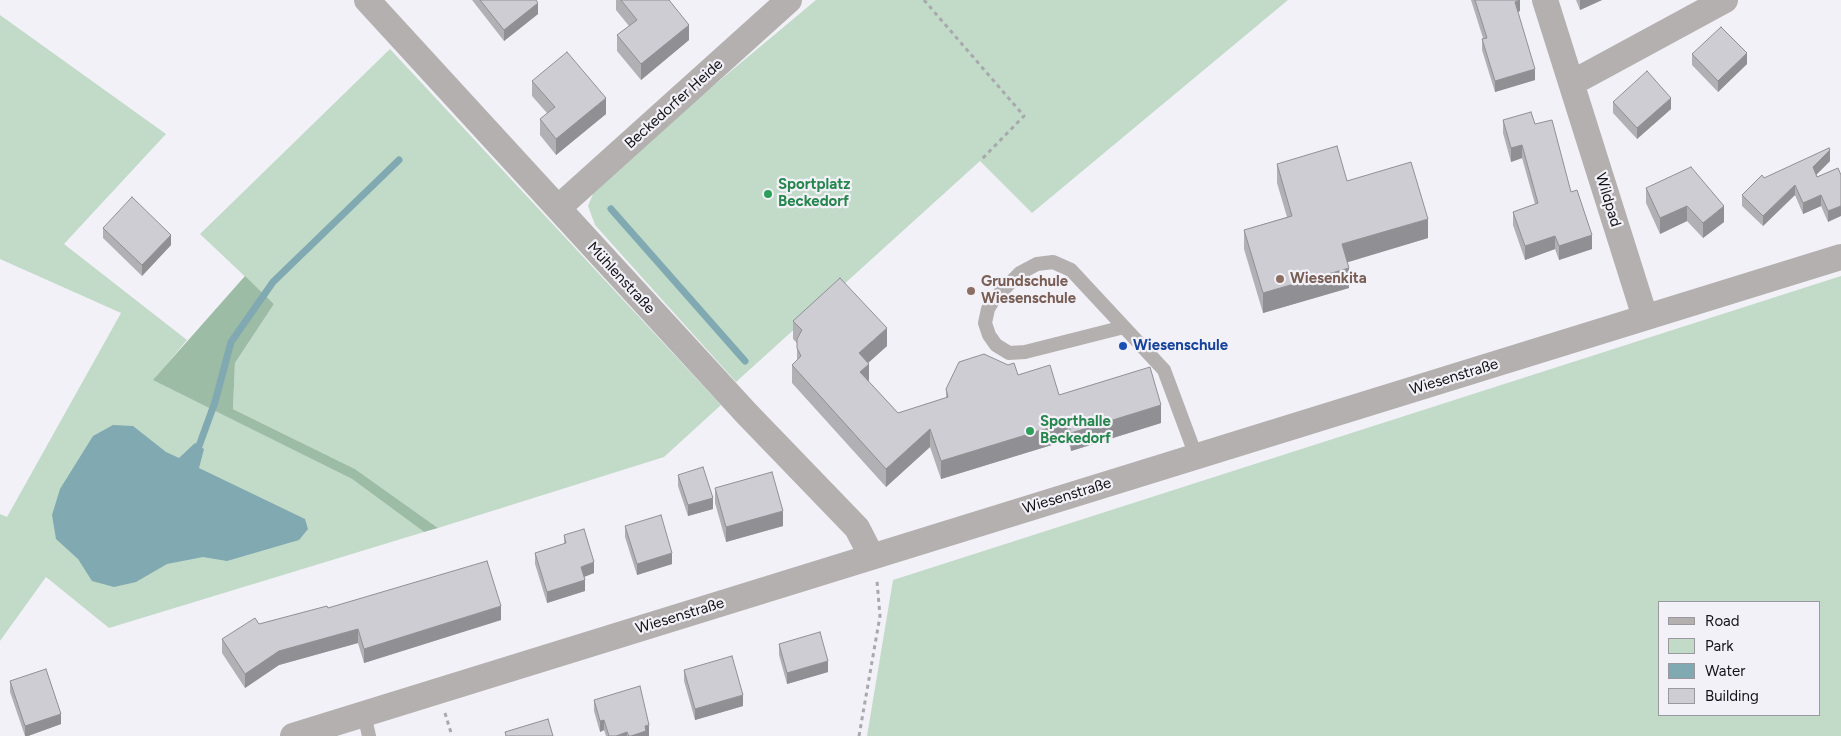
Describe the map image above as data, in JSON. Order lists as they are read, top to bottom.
{
  "streets": {
    "street": [
      "Beckedorfer Heide",
      "Wildpad",
      "Mühlenstraße",
      "Wiesenstraße"
    ]
  },
  "crossings": [
    ["Beckedorfer Heide", "Mühlenstraße"],
    ["Wildpad", "Wiesenstraße"],
    ["Mühlenstraße", "Wiesenstraße"]
  ],
  "places": [
    "Sportplatz Beckedorf",
    "Wiesenkita",
    "Grundschule Wiesenschule",
    "Wiesenschule",
    "Sporthalle Beckedorf"
  ],
  "legend": [
    "Road",
    "Park",
    "Water",
    "Building"
  ]
}
